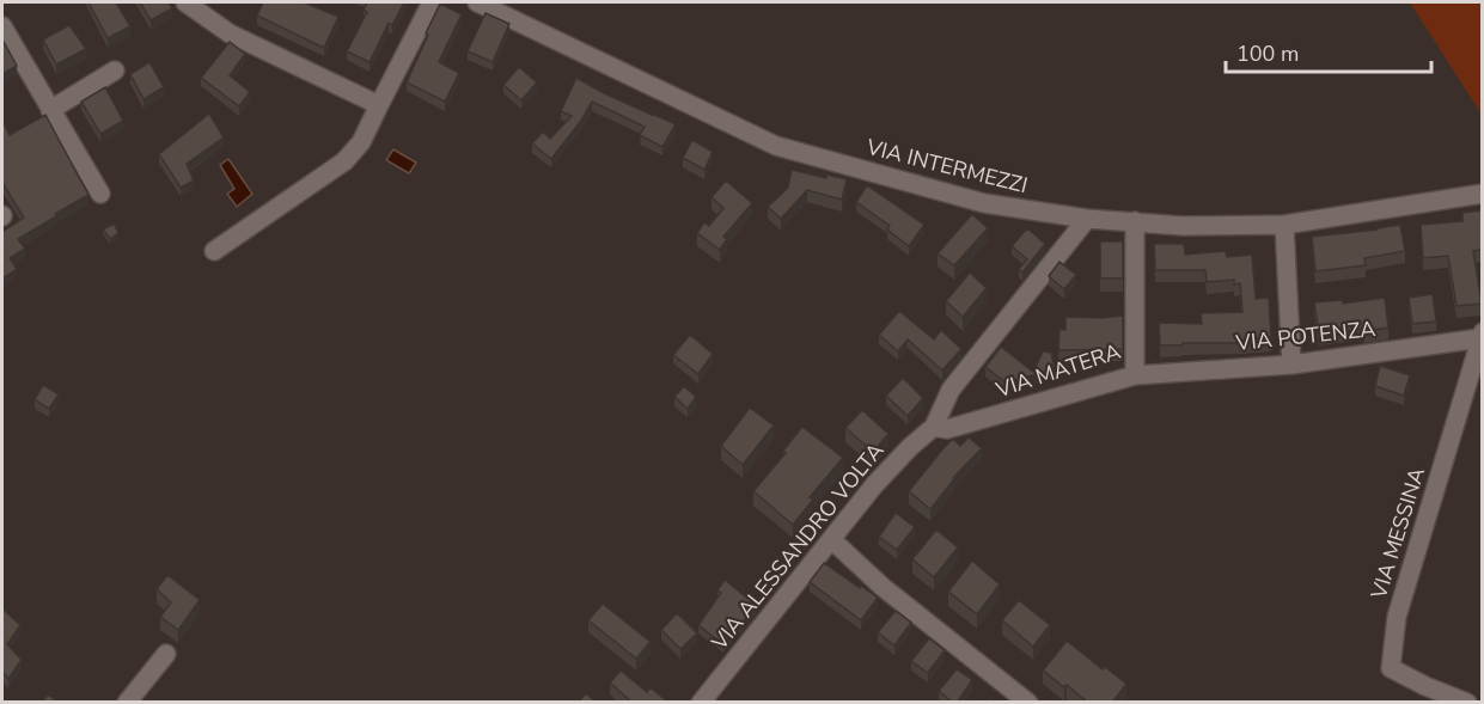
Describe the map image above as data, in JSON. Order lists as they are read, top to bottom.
{
  "streets": {
    "street": [
      "VIA INTERMEZZI",
      "VIA POTENZA",
      "VIA MATERA",
      "VIA MESSINA",
      "VIA ALESSANDRO VOLTA"
    ]
  },
  "crossings": [
    ["VIA INTERMEZZI", "VIA MATERA"],
    ["VIA INTERMEZZI", "VIA ALESSANDRO VOLTA"],
    ["VIA POTENZA", "VIA MATERA"],
    ["VIA POTENZA", "VIA MESSINA"],
    ["VIA MATERA", "VIA ALESSANDRO VOLTA"]
  ],
  "scale_bar": "100 m"
}
